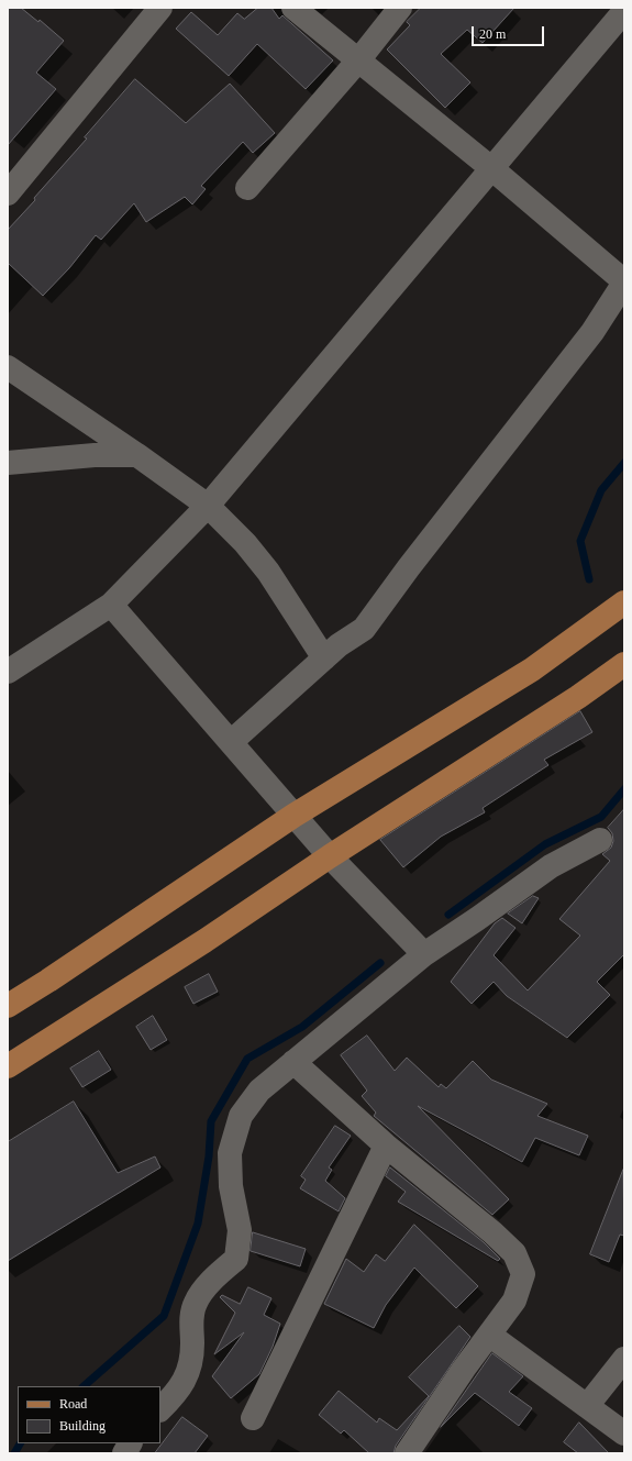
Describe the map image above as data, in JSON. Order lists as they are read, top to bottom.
{
  "legend": ["Road", "Building"],
  "scale_bar": "20 m"
}
